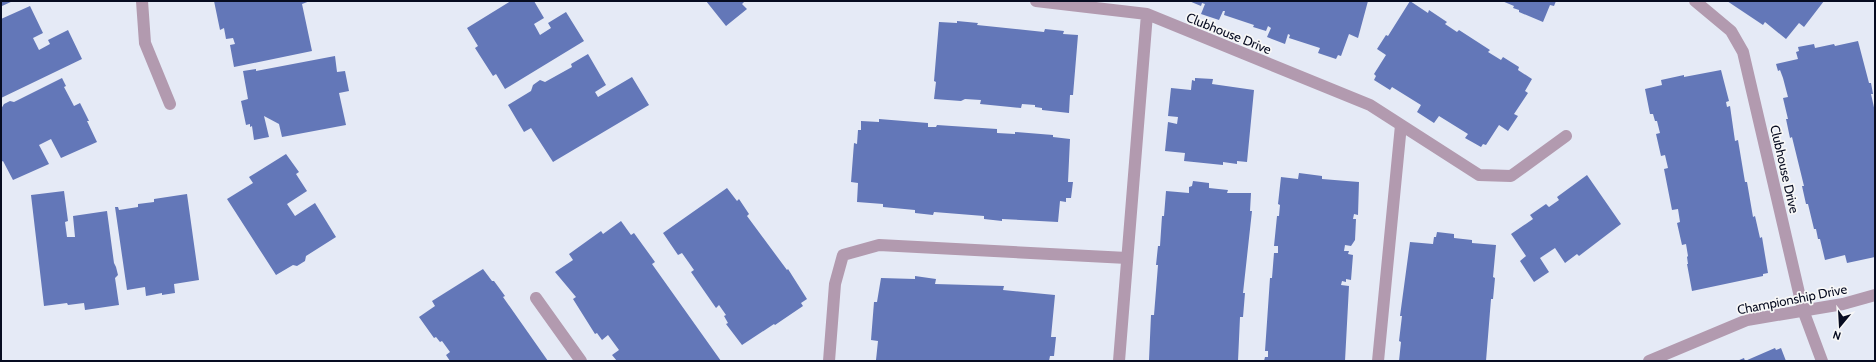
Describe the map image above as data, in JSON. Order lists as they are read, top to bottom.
{
  "streets": {
    "street": ["Clubhouse Drive", "Championship Drive"]
  },
  "crossings": [
    ["Clubhouse Drive", "Championship Drive"]
  ],
  "north": "bottom"
}
